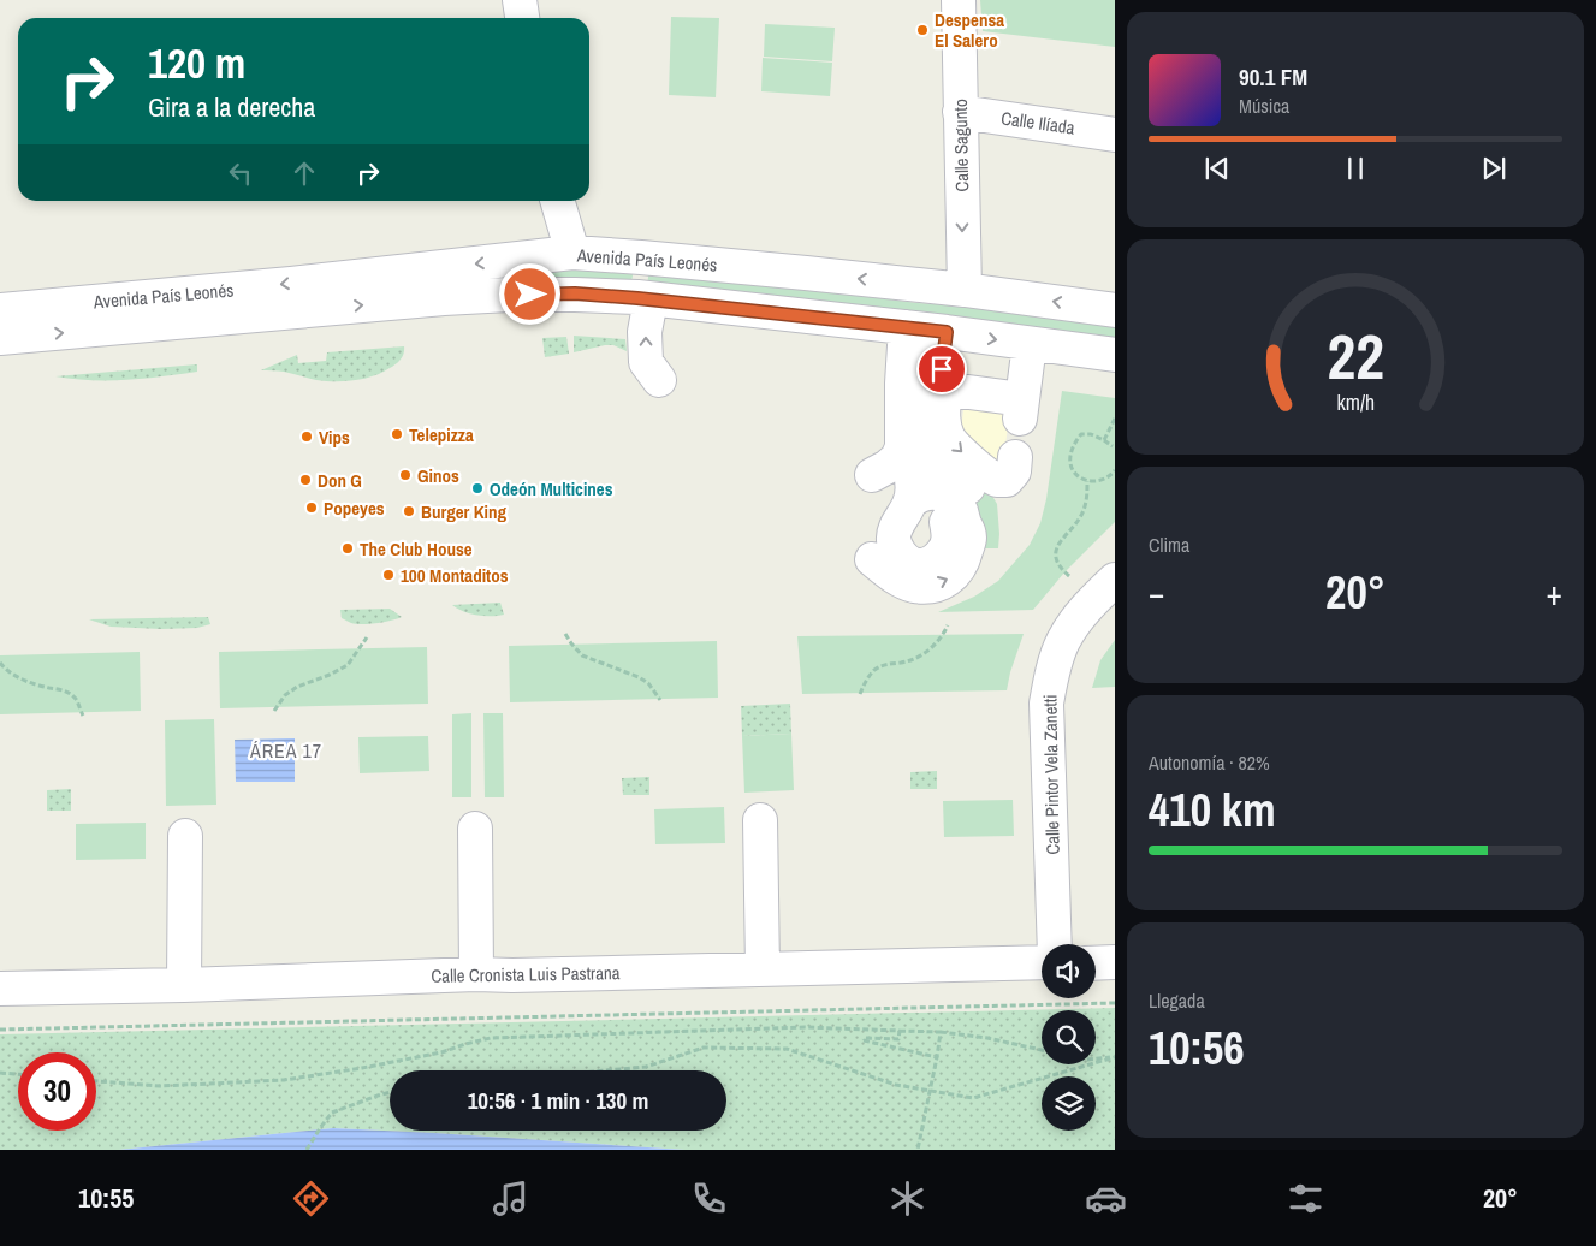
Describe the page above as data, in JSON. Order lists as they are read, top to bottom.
{
  "streets": {
    "street": [
      "Calle Ilíada",
      "Calle Sagunto",
      "Avenida País Leonés",
      "Calle Pintor Vela Zanetti",
      "Calle Cronista Luis Pastrana"
    ]
  },
  "crossings": [
    ["Calle Ilíada", "Calle Sagunto"],
    ["Calle Sagunto", "Avenida País Leonés"]
  ],
  "one_way": ["Calle Sagunto"],
  "districts": ["ÁREA 17"],
  "places": [
    "Despensa El Salero",
    "Telepizza",
    "Vips",
    "Ginos",
    "Don G",
    "Odeón Multicines",
    "Popeyes",
    "Burger King",
    "The Club House",
    "100 Montaditos"
  ],
  "page": {
    "turn": ["120 m", "Gira a la derecha"],
    "song": ["90.1 FM", "Música"],
    "tile": [
      "Clima",
      ["Autonomía · 82%", "410 km"],
      ["Llegada", "10:56"]
    ],
    "heat": ["−", "20°", "+"],
    "limit": "30",
    "trip": "10:56 · 1 min · 130 m",
    "tabs": ["10:55", "20°"],
    "gauge": ["22", "km/h"]
  }
}
